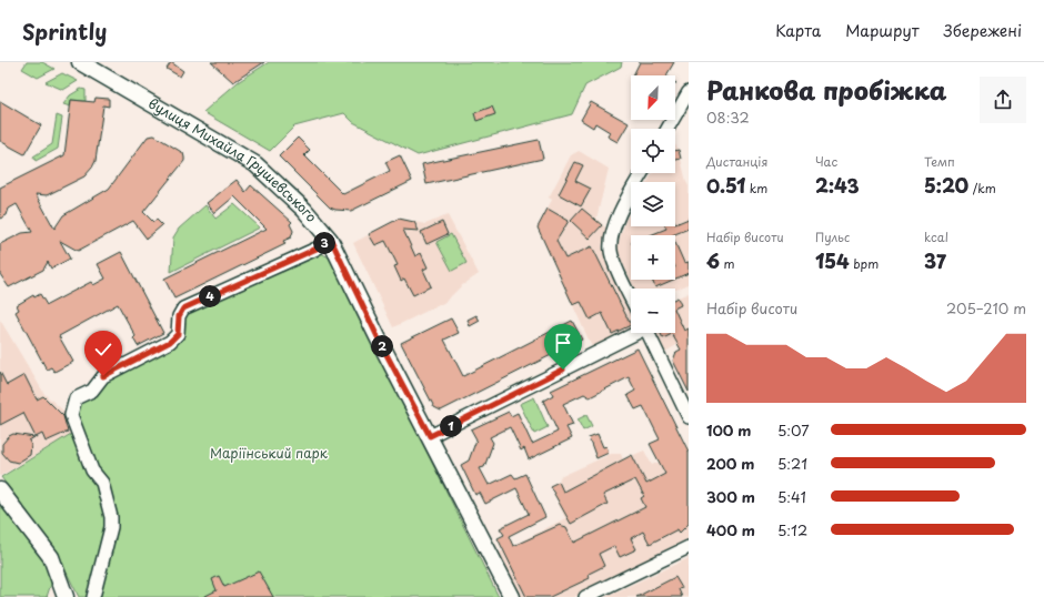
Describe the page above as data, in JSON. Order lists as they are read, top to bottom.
{
  "streets": {
    "main road": ["вулиця Михайла Грушевського"]
  },
  "parks": ["Маріїнський парк"],
  "north": "bottom left",
  "page": {
    "header": "Sprintly",
    "nav": ["Карта", "Маршрут", "Збережені"],
    "heading": ["Ранкова пробіжка", "08:32"],
    "map_buttons": ["+", "−"],
    "stats": [
      ["Дистанція", "0.51 km"],
      ["Час", "2:43"],
      ["Темп", "5:20 /km"],
      ["Набір висоти", "6 m"],
      ["Пульс", "154 bpm"],
      ["kcal", "37"]
    ],
    "pins": [
      "3",
      "4",
      "2",
      "1"
    ],
    "chart": ["Набір висоти", "205–210 m"],
    "list": [
      {
        "name": "100 m",
        "note": "5:07"
      },
      {
        "name": "200 m",
        "note": "5:21"
      },
      {
        "name": "300 m",
        "note": "5:41"
      },
      {
        "name": "400 m",
        "note": "5:12"
      }
    ]
  }
}
